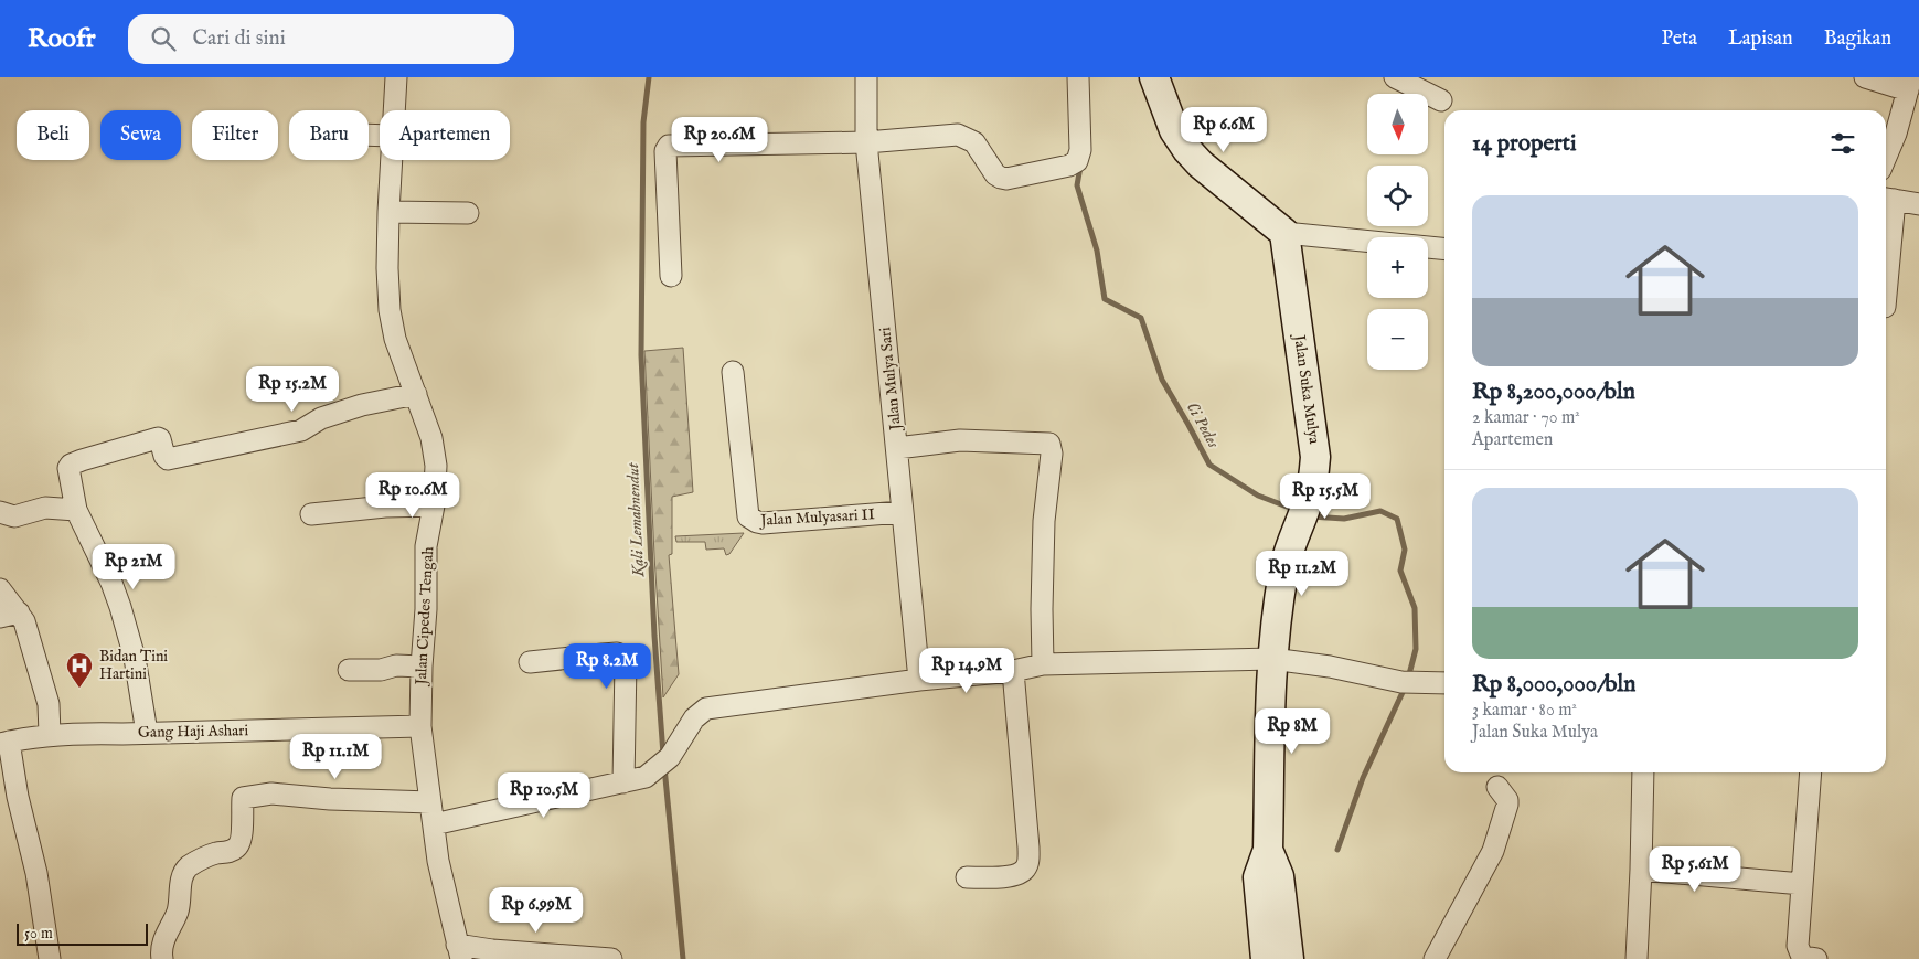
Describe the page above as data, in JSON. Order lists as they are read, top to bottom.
{
  "streets": {
    "street": [
      "Jalan Mulya Sari",
      "Jalan Suka Mulya",
      "Jalan Mulyasari II",
      "Jalan Cipedes Tengah",
      "Gang Haji Ashari"
    ]
  },
  "crossings": [
    ["Jalan Mulya Sari", "Jalan Mulyasari II"],
    ["Jalan Cipedes Tengah", "Gang Haji Ashari"]
  ],
  "water": ["Ci Pedes", "Kali Lemahnendut"],
  "places": {
    "hospital": ["Bidan Tini Hartini"]
  },
  "scale_bar": "50 m",
  "north": "bottom",
  "page": {
    "header": "Roofr",
    "search": "Cari di sini",
    "nav": ["Peta", "Lapisan", "Bagikan"],
    "map_buttons": ["+", "−"],
    "price": [
      "Rp 6.6M",
      "Rp 20.6M",
      "Rp 15.2M",
      "Rp 10.6M",
      "Rp 15.5M",
      "Rp 21M",
      "Rp 11.2M",
      "Rp 8.2M",
      "Rp 14.9M",
      "Rp 8M",
      "Rp 11.1M",
      "Rp 10.5M",
      "Rp 5.61M",
      "Rp 6.99M"
    ],
    "chip": [
      "Beli",
      "Sewa",
      "Filter",
      "Baru",
      "Apartemen"
    ],
    "heading": "14 properti",
    "list": [
      {
        "name": "Rp 8,200,000/bln",
        "note": "2 kamar · 70 m² · Apartemen"
      },
      {
        "name": "Rp 8,000,000/bln",
        "note": "3 kamar · 80 m² · Jalan Suka Mulya"
      }
    ],
    "scale": "50 m"
  }
}
